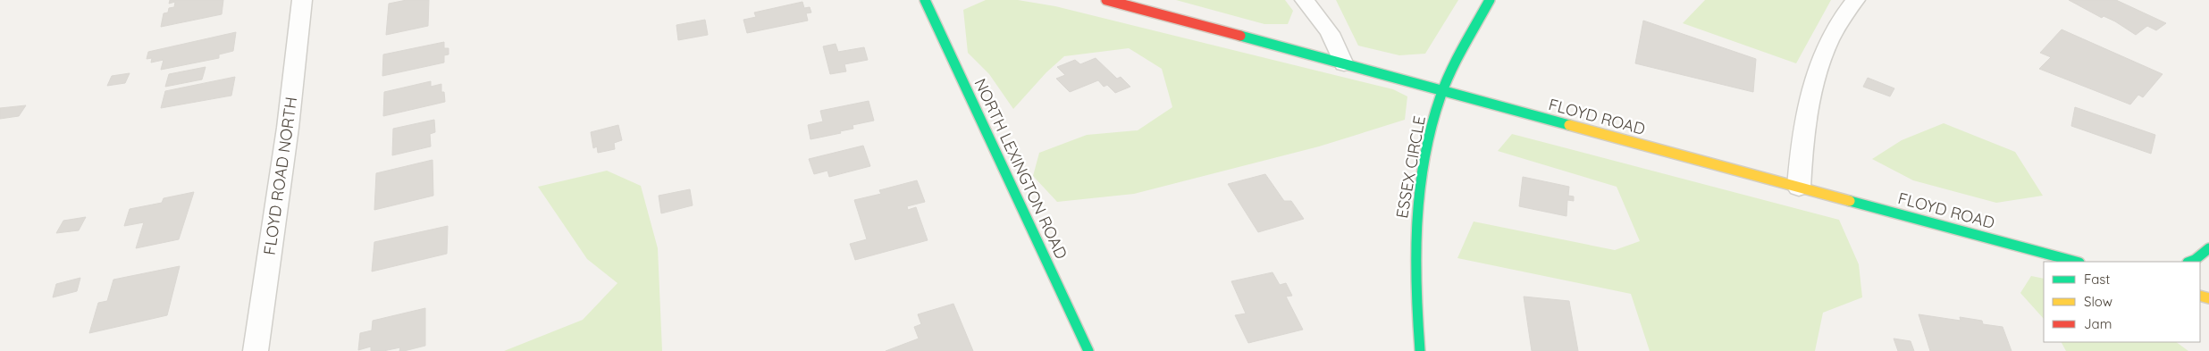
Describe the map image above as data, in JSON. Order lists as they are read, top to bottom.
{
  "streets": {
    "street": [
      "FLOYD ROAD",
      "ESSEX CIRCLE",
      "NORTH LEXINGTON ROAD",
      "FLOYD ROAD NORTH"
    ]
  },
  "crossings": [
    ["FLOYD ROAD", "ESSEX CIRCLE"]
  ],
  "legend": ["Fast", "Slow", "Jam"]
}
